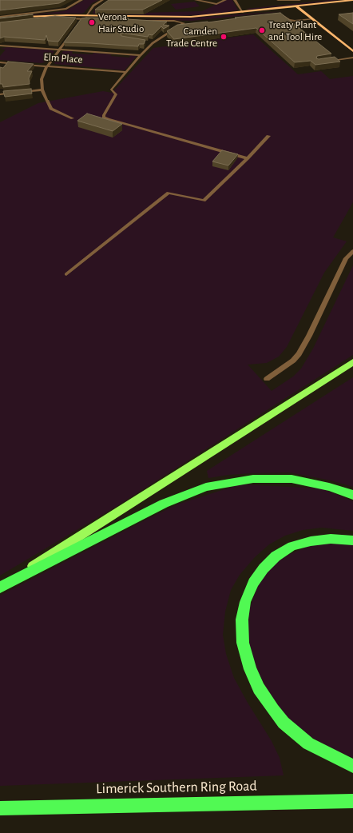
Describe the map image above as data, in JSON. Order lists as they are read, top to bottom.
{
  "streets": {
    "highway": ["Limerick Southern Ring Road"],
    "street": ["Elm Place"]
  },
  "places": ["Verona Hair Studio", "Treaty Plant and Tool Hire", "Camden Trade Centre"]
}
